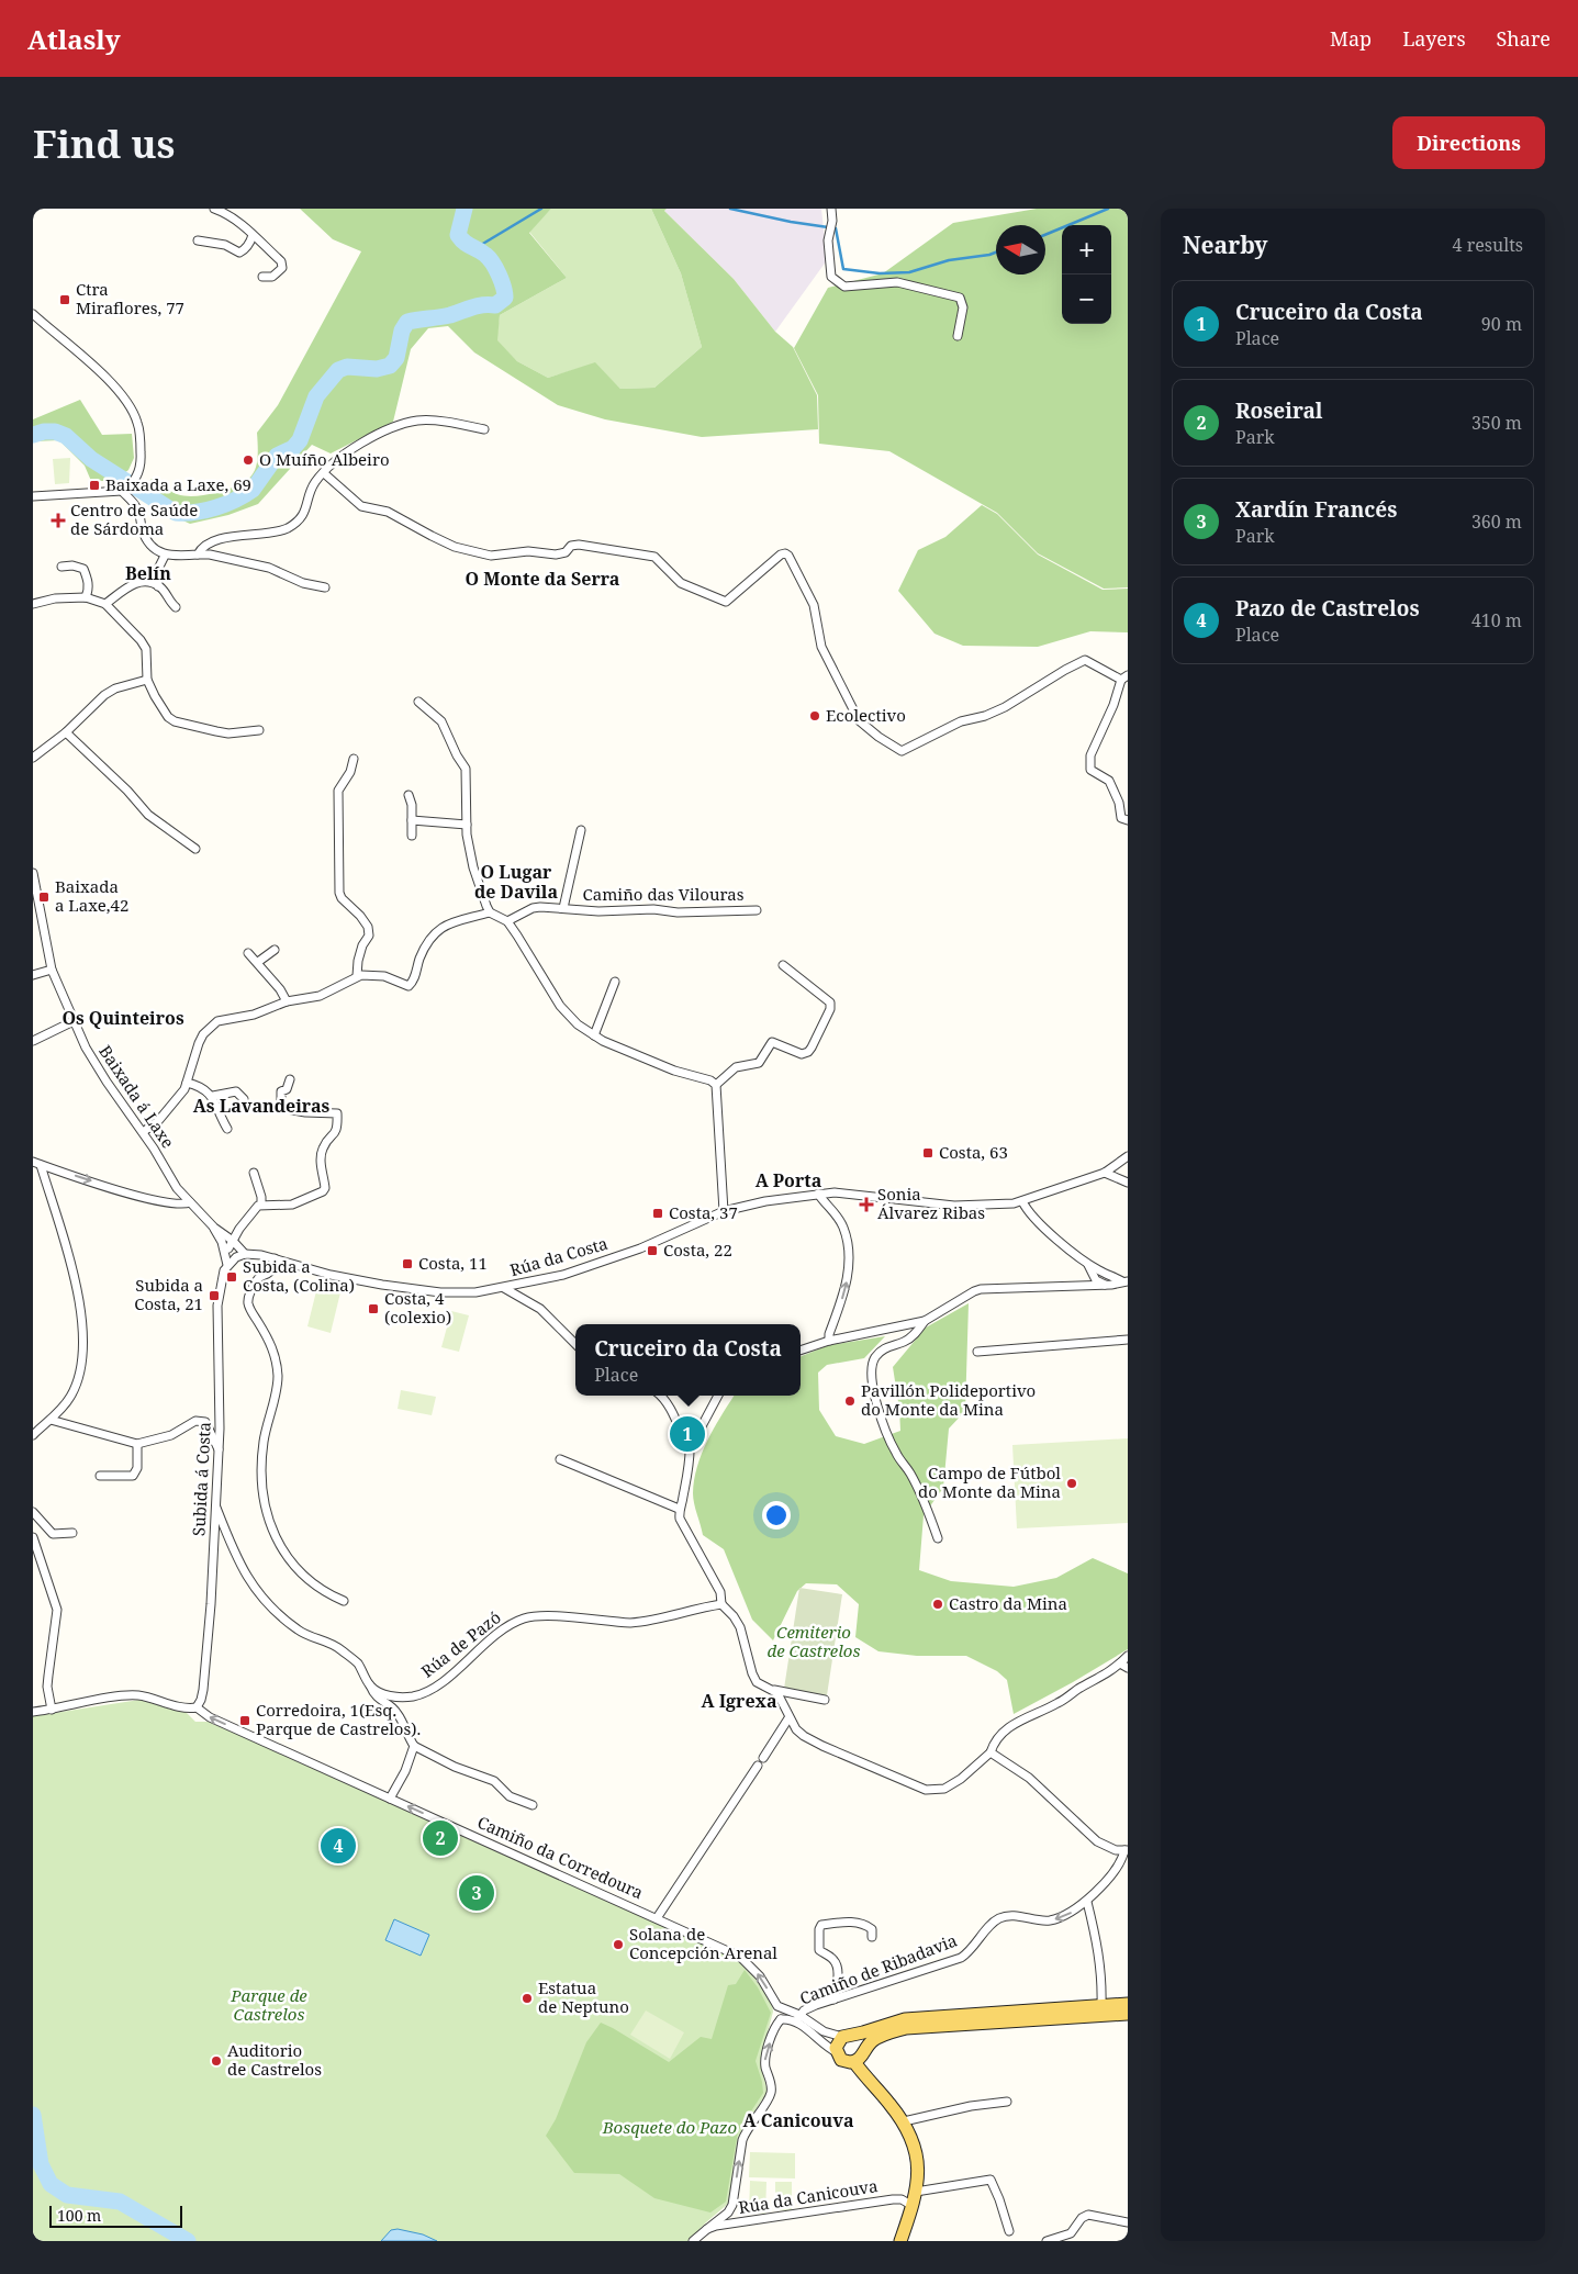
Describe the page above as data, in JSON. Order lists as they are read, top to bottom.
{
  "streets": {
    "street": [
      "Camiño das Vilouras",
      "Baixada á Laxe",
      "Rúa da Costa",
      "Subida á Costa",
      "Rúa de Pazó",
      "Camiño da Corredoura",
      "Camiño de Ribadavia",
      "Rúa da Canicouva"
    ]
  },
  "crossings": [
    ["Baixada á Laxe", "Rúa da Costa"],
    ["Baixada á Laxe", "Subida á Costa"],
    ["Subida á Costa", "Camiño da Corredoura"],
    ["Camiño da Corredoura", "Rúa da Canicouva"]
  ],
  "one_way": ["Camiño da Corredoura", "Camiño de Ribadavia", "Rúa da Canicouva"],
  "districts": [
    "Belín",
    "O Monte da Serra",
    "O Lugar de Davila",
    "Os Quinteiros",
    "As Lavandeiras",
    "A Porta",
    "A Igrexa",
    "A Canicouva"
  ],
  "parks": ["Cemiterio de Castrelos", "Parque de Castrelos", "Bosquete do Pazo"],
  "places": {
    "transit": [
      "Ctra Miraflores, 77",
      "Baixada a Laxe, 69",
      "Baixada a Laxe,42",
      "Costa, 63",
      "Costa, 37",
      "Costa, 22",
      "Costa, 11",
      "Subida a Costa, (Colina)",
      "Subida a Costa, 21",
      "Costa, 4 (colexio)",
      "Corredoira, 1(Esq. Parque de Castrelos)."
    ],
    "other": [
      "O Muíño Albeiro",
      "Ecolectivo",
      "Pavillón Polideportivo do Monte da Mina",
      "Campo de Fútbol do Monte da Mina",
      "Castro da Mina",
      "Solana de Concepción Arenal",
      "Estatua de Neptuno",
      "Auditorio de Castrelos"
    ],
    "health": ["Centro de Saúde de Sárdoma", "Sonia Álvarez Ribas"]
  },
  "scale_bar": "100 m",
  "north": "left",
  "page": {
    "header": "Atlasly",
    "nav": ["Map", "Layers", "Share"],
    "buttons": "Directions",
    "title": "Find us",
    "heading": ["Nearby", "4 results"],
    "map_buttons": ["+", "−"],
    "list": [
      {
        "mark": "1",
        "name": "Cruceiro da Costa",
        "note": "Place",
        "value": "90 m"
      },
      {
        "mark": "2",
        "name": "Roseiral",
        "note": "Park",
        "value": "350 m"
      },
      {
        "mark": "3",
        "name": "Xardín Francés",
        "note": "Park",
        "value": "360 m"
      },
      {
        "mark": "4",
        "name": "Pazo de Castrelos",
        "note": "Place",
        "value": "410 m"
      }
    ],
    "popup": ["Cruceiro da Costa", "Place"],
    "pins": [
      "1",
      "2",
      "4",
      "3"
    ],
    "scale": "100 m"
  }
}
